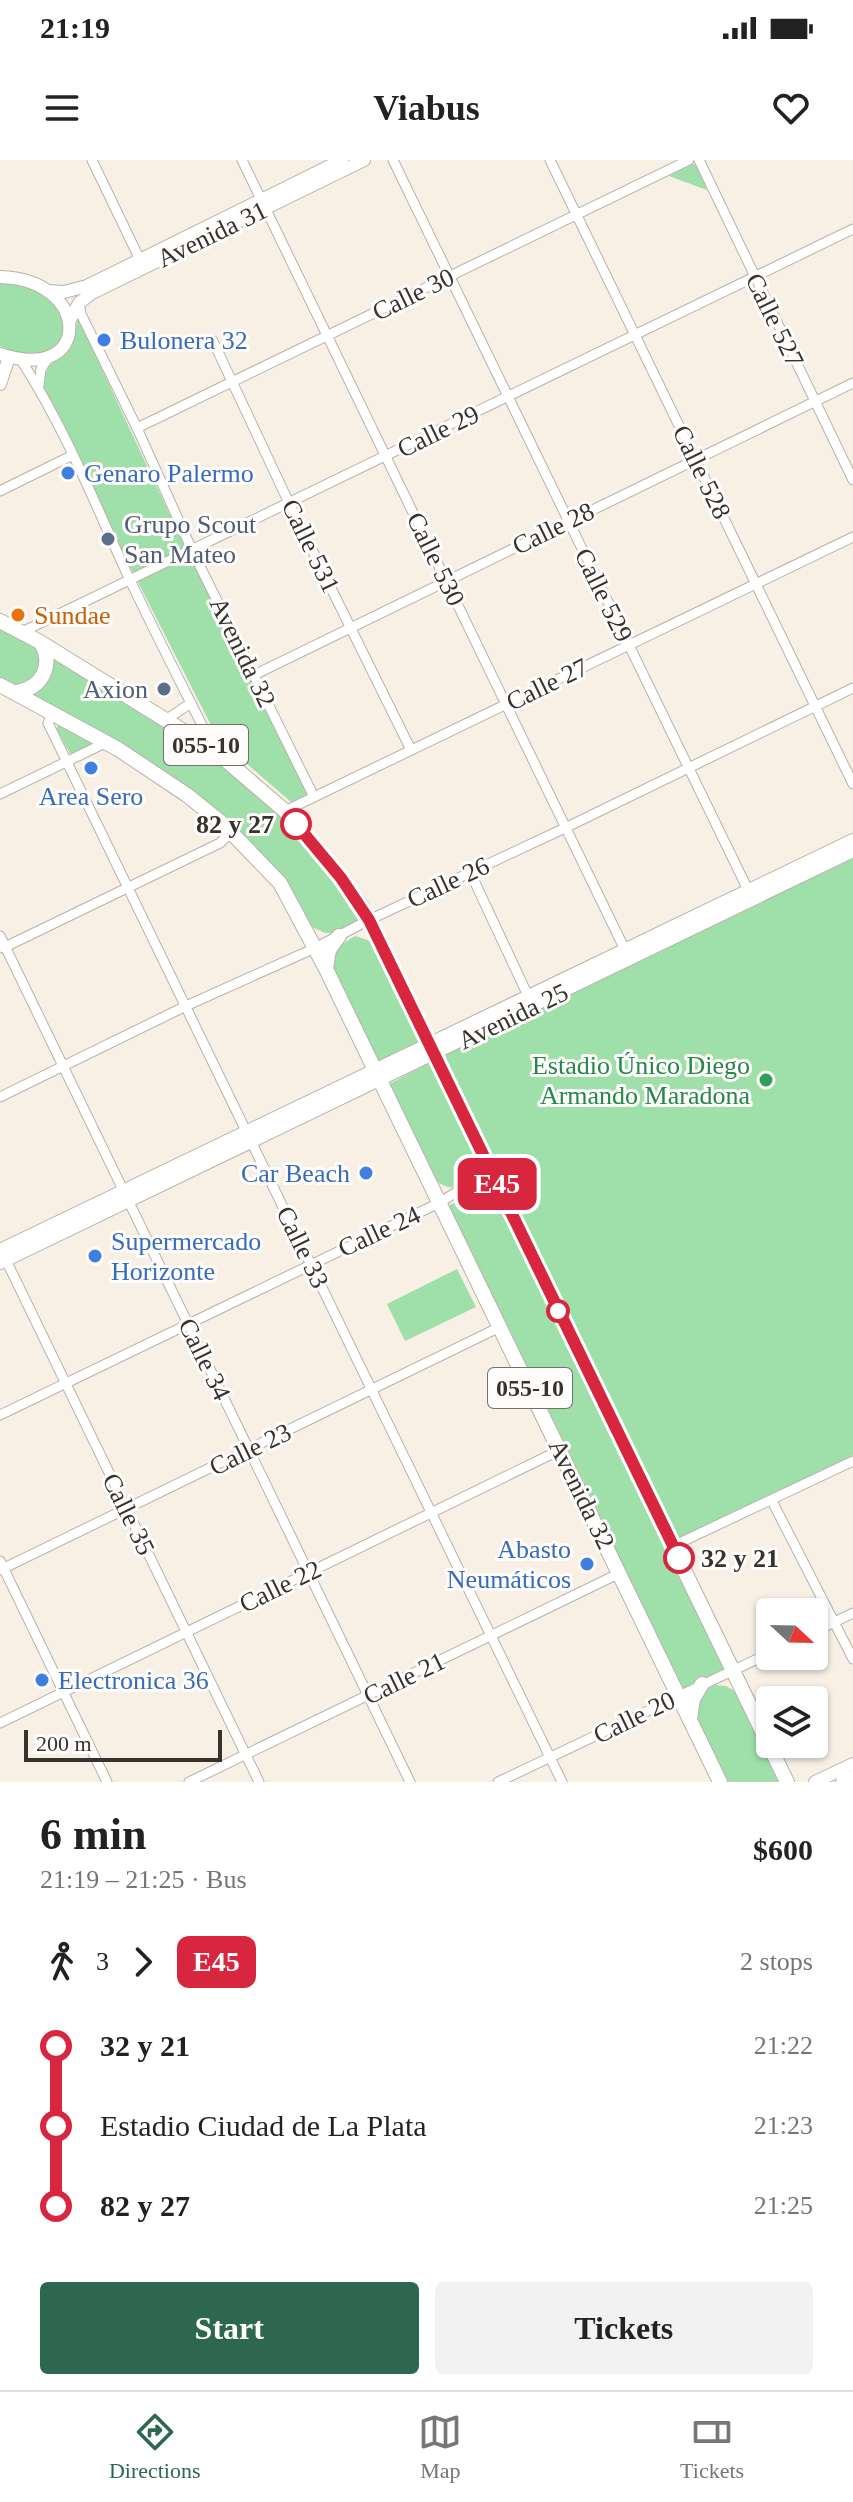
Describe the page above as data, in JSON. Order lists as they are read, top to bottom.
{
  "streets": {
    "highway": ["Avenida 32", "055-10"],
    "main road": ["Avenida 31", "Avenida 25"],
    "street": [
      "Calle 30",
      "Calle 527",
      "Calle 29",
      "Calle 528",
      "Calle 28",
      "Calle 531",
      "Calle 530",
      "Calle 529",
      "Calle 27",
      "Calle 26",
      "Calle 24",
      "Calle 33",
      "Calle 34",
      "Calle 23",
      "Calle 35",
      "Calle 22",
      "Calle 21",
      "Calle 20"
    ]
  },
  "crossings": [
    ["Avenida 31", "Calle 530"],
    ["Avenida 31", "Avenida 32"],
    ["Calle 30", "Calle 528"],
    ["Calle 30", "Calle 531"],
    ["Calle 30", "Calle 530"],
    ["Calle 30", "Calle 529"],
    ["Calle 30", "Avenida 32"],
    ["Calle 527", "Calle 29"],
    ["Calle 527", "Calle 28"],
    ["Calle 29", "Calle 528"],
    ["Calle 29", "Calle 531"],
    ["Calle 29", "Calle 530"],
    ["Calle 29", "Calle 529"],
    ["Calle 29", "Avenida 32"],
    ["Calle 29", "055-10"],
    ["Calle 528", "Calle 28"],
    ["Calle 528", "Calle 27"],
    ["Calle 528", "Calle 26"],
    ["Calle 28", "Calle 531"],
    ["Calle 28", "Calle 530"],
    ["Calle 28", "Calle 529"],
    ["Calle 28", "Avenida 32"],
    ["Calle 531", "Calle 27"],
    ["Calle 530", "Calle 27"],
    ["Calle 530", "Calle 26"],
    ["Calle 530", "Avenida 25"],
    ["Calle 529", "Calle 27"],
    ["Calle 529", "Calle 26"],
    ["Calle 529", "Avenida 25"],
    ["Avenida 32", "Calle 27"],
    ["Avenida 32", "055-10"],
    ["Avenida 32", "Calle 26"],
    ["Avenida 32", "Avenida 25"],
    ["Avenida 32", "Calle 24"],
    ["Avenida 32", "Calle 23"],
    ["Avenida 32", "Calle 22"],
    ["Avenida 32", "Calle 21"],
    ["Avenida 32", "Calle 20"],
    ["Calle 27", "055-10"],
    ["055-10", "Calle 26"],
    ["055-10", "Avenida 25"],
    ["055-10", "Calle 24"],
    ["055-10", "Calle 33"],
    ["055-10", "Calle 20"],
    ["Calle 26", "Calle 33"],
    ["Calle 26", "Calle 34"],
    ["Avenida 25", "Calle 33"],
    ["Avenida 25", "Calle 34"],
    ["Avenida 25", "Calle 35"],
    ["Calle 24", "Calle 33"],
    ["Calle 24", "Calle 34"],
    ["Calle 24", "Calle 35"],
    ["Calle 33", "Calle 23"],
    ["Calle 33", "Calle 22"],
    ["Calle 33", "Calle 21"],
    ["Calle 33", "Calle 20"],
    ["Calle 34", "Calle 23"],
    ["Calle 34", "Calle 22"],
    ["Calle 34", "Calle 21"],
    ["Calle 23", "Calle 35"],
    ["Calle 35", "Calle 22"],
    ["Calle 35", "Calle 21"]
  ],
  "places": [
    "Bulonera 32",
    "Genaro Palermo",
    "Grupo Scout San Mateo",
    "Sundae",
    "Axion",
    "Area Sero",
    "82 y 27",
    "Estadio Único Diego Armando Maradona",
    "Car Beach",
    "Supermercado Horizonte",
    "32 y 21",
    "Abasto Neumáticos",
    "Electronica 36"
  ],
  "lines": ["bus line E45"],
  "scale_bar": "200 m",
  "north": "right",
  "page": {
    "status": "21:19",
    "header": "Viabus",
    "on_map": "E45",
    "scale": "200 m",
    "heading": ["6 min", "21:19 – 21:25 · Bus", "$600"],
    "legs": ["3", "E45", "2 stops"],
    "list": [
      {
        "name": "32 y 21",
        "value": "21:22"
      },
      {
        "name": "Estadio Ciudad de La Plata",
        "value": "21:23"
      },
      {
        "name": "82 y 27",
        "value": "21:25"
      }
    ],
    "buttons": ["Start", "Tickets"],
    "tabs": ["Directions", "Map", "Tickets"]
  }
}
